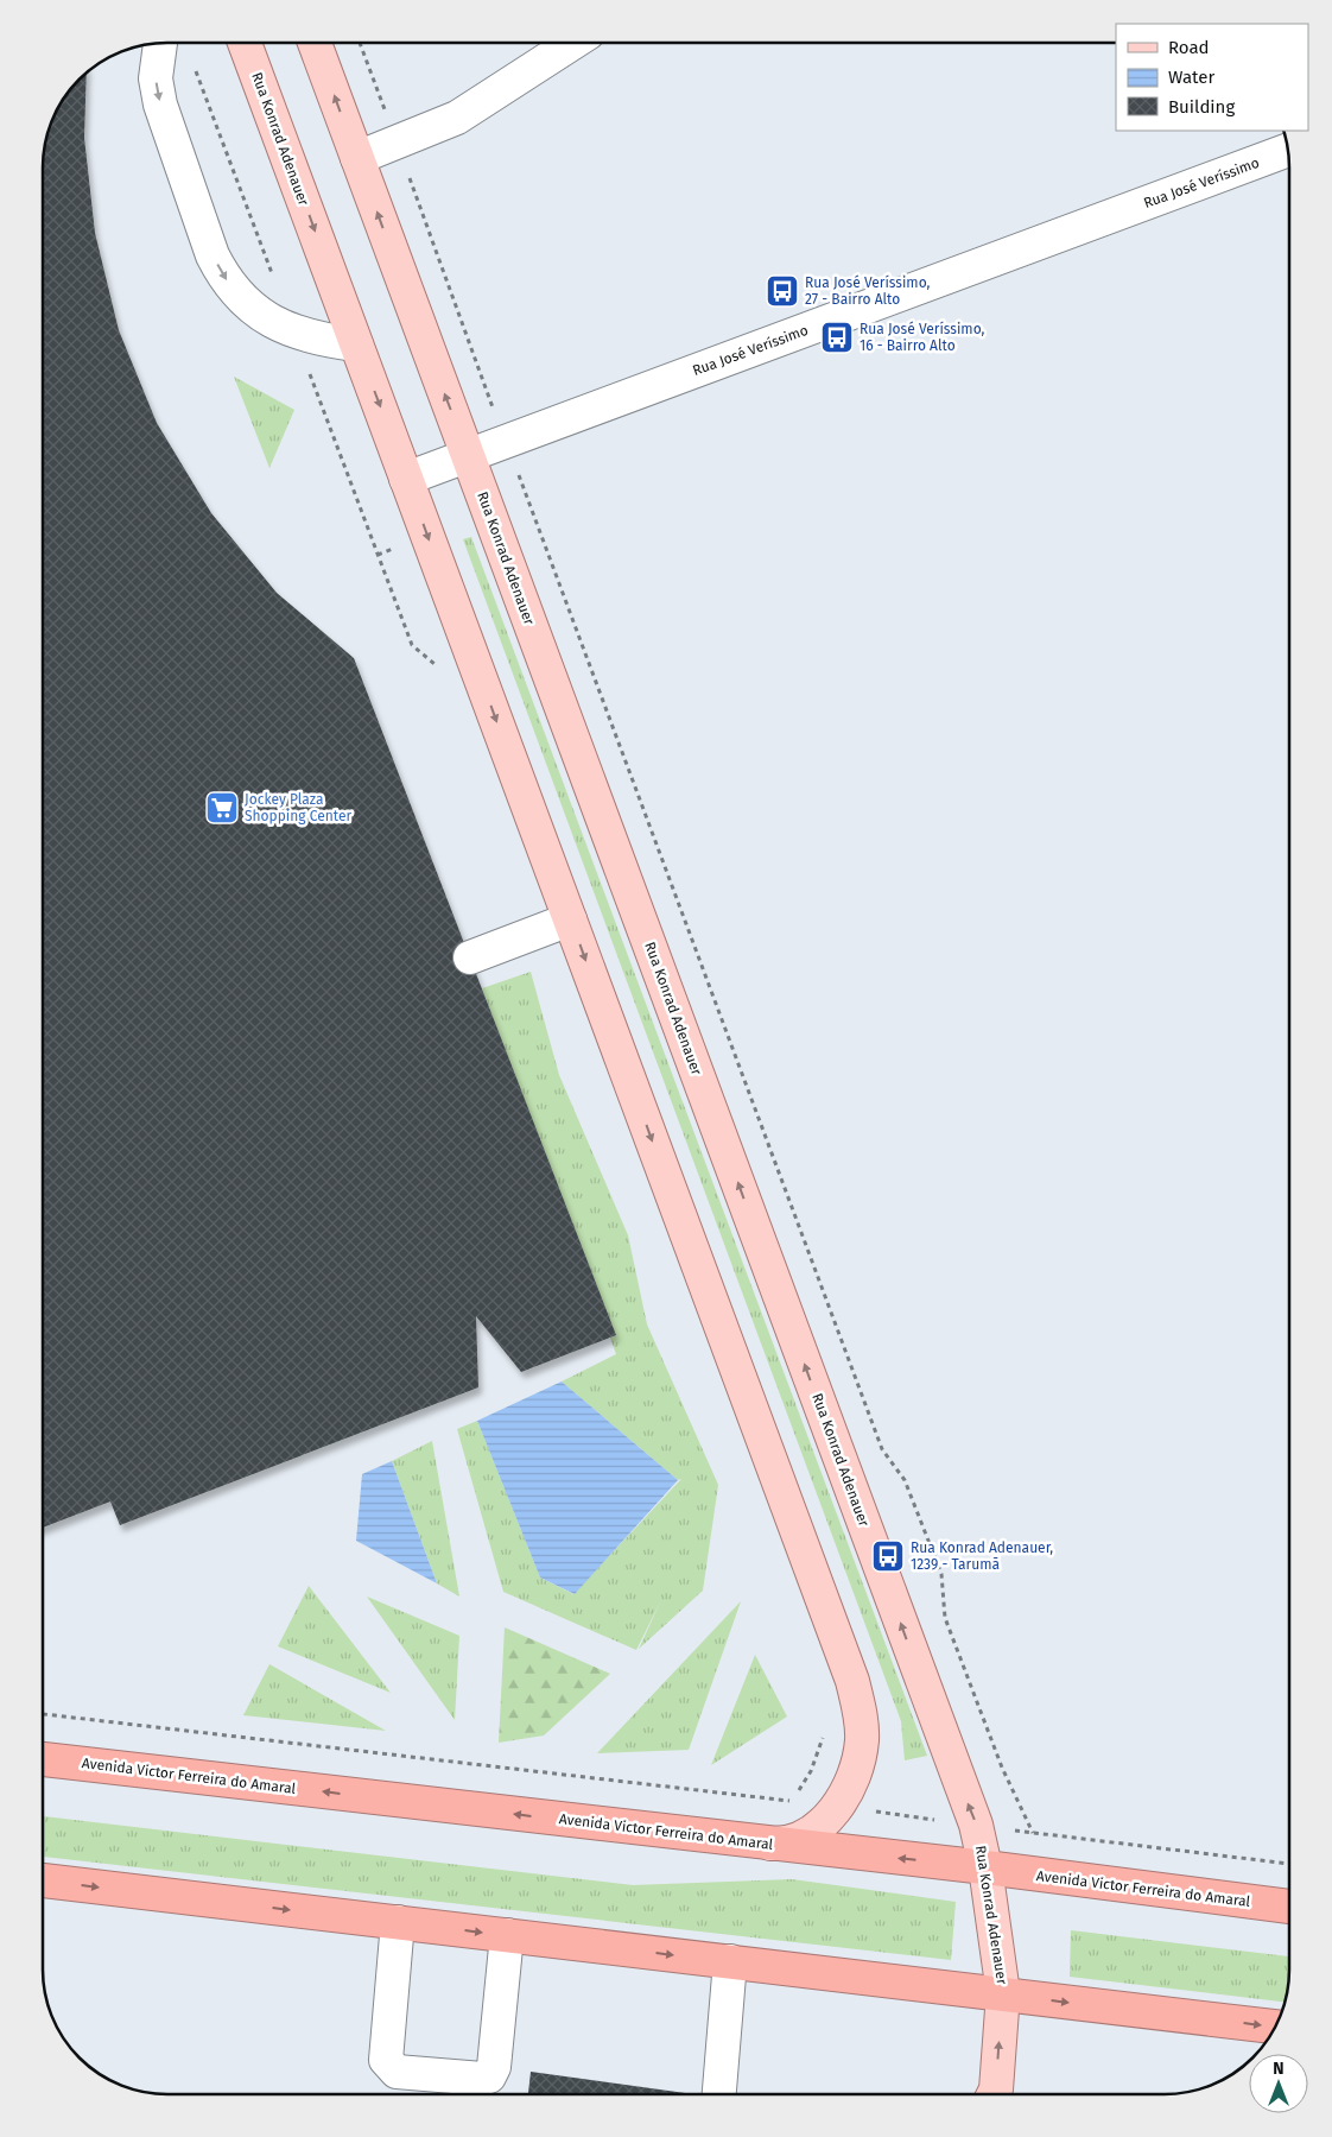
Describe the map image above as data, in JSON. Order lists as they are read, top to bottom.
{
  "streets": {
    "highway": ["Avenida Victor Ferreira do Amaral"],
    "main road": ["Rua Konrad Adenauer"],
    "street": ["Rua José Veríssimo"]
  },
  "crossings": [
    ["Rua Konrad Adenauer", "Rua José Veríssimo"],
    ["Rua Konrad Adenauer", "Avenida Victor Ferreira do Amaral"]
  ],
  "places": {
    "bus stop": ["Rua José Veríssimo, 27 - Bairro Alto", "Rua José Veríssimo, 16 - Bairro Alto", "Rua Konrad Adenauer, 1239 - Tarumã"],
    "supermarket": ["Jockey Plaza Shopping Center"]
  },
  "legend": ["Road", "Water", "Building"],
  "north": "top"
}
